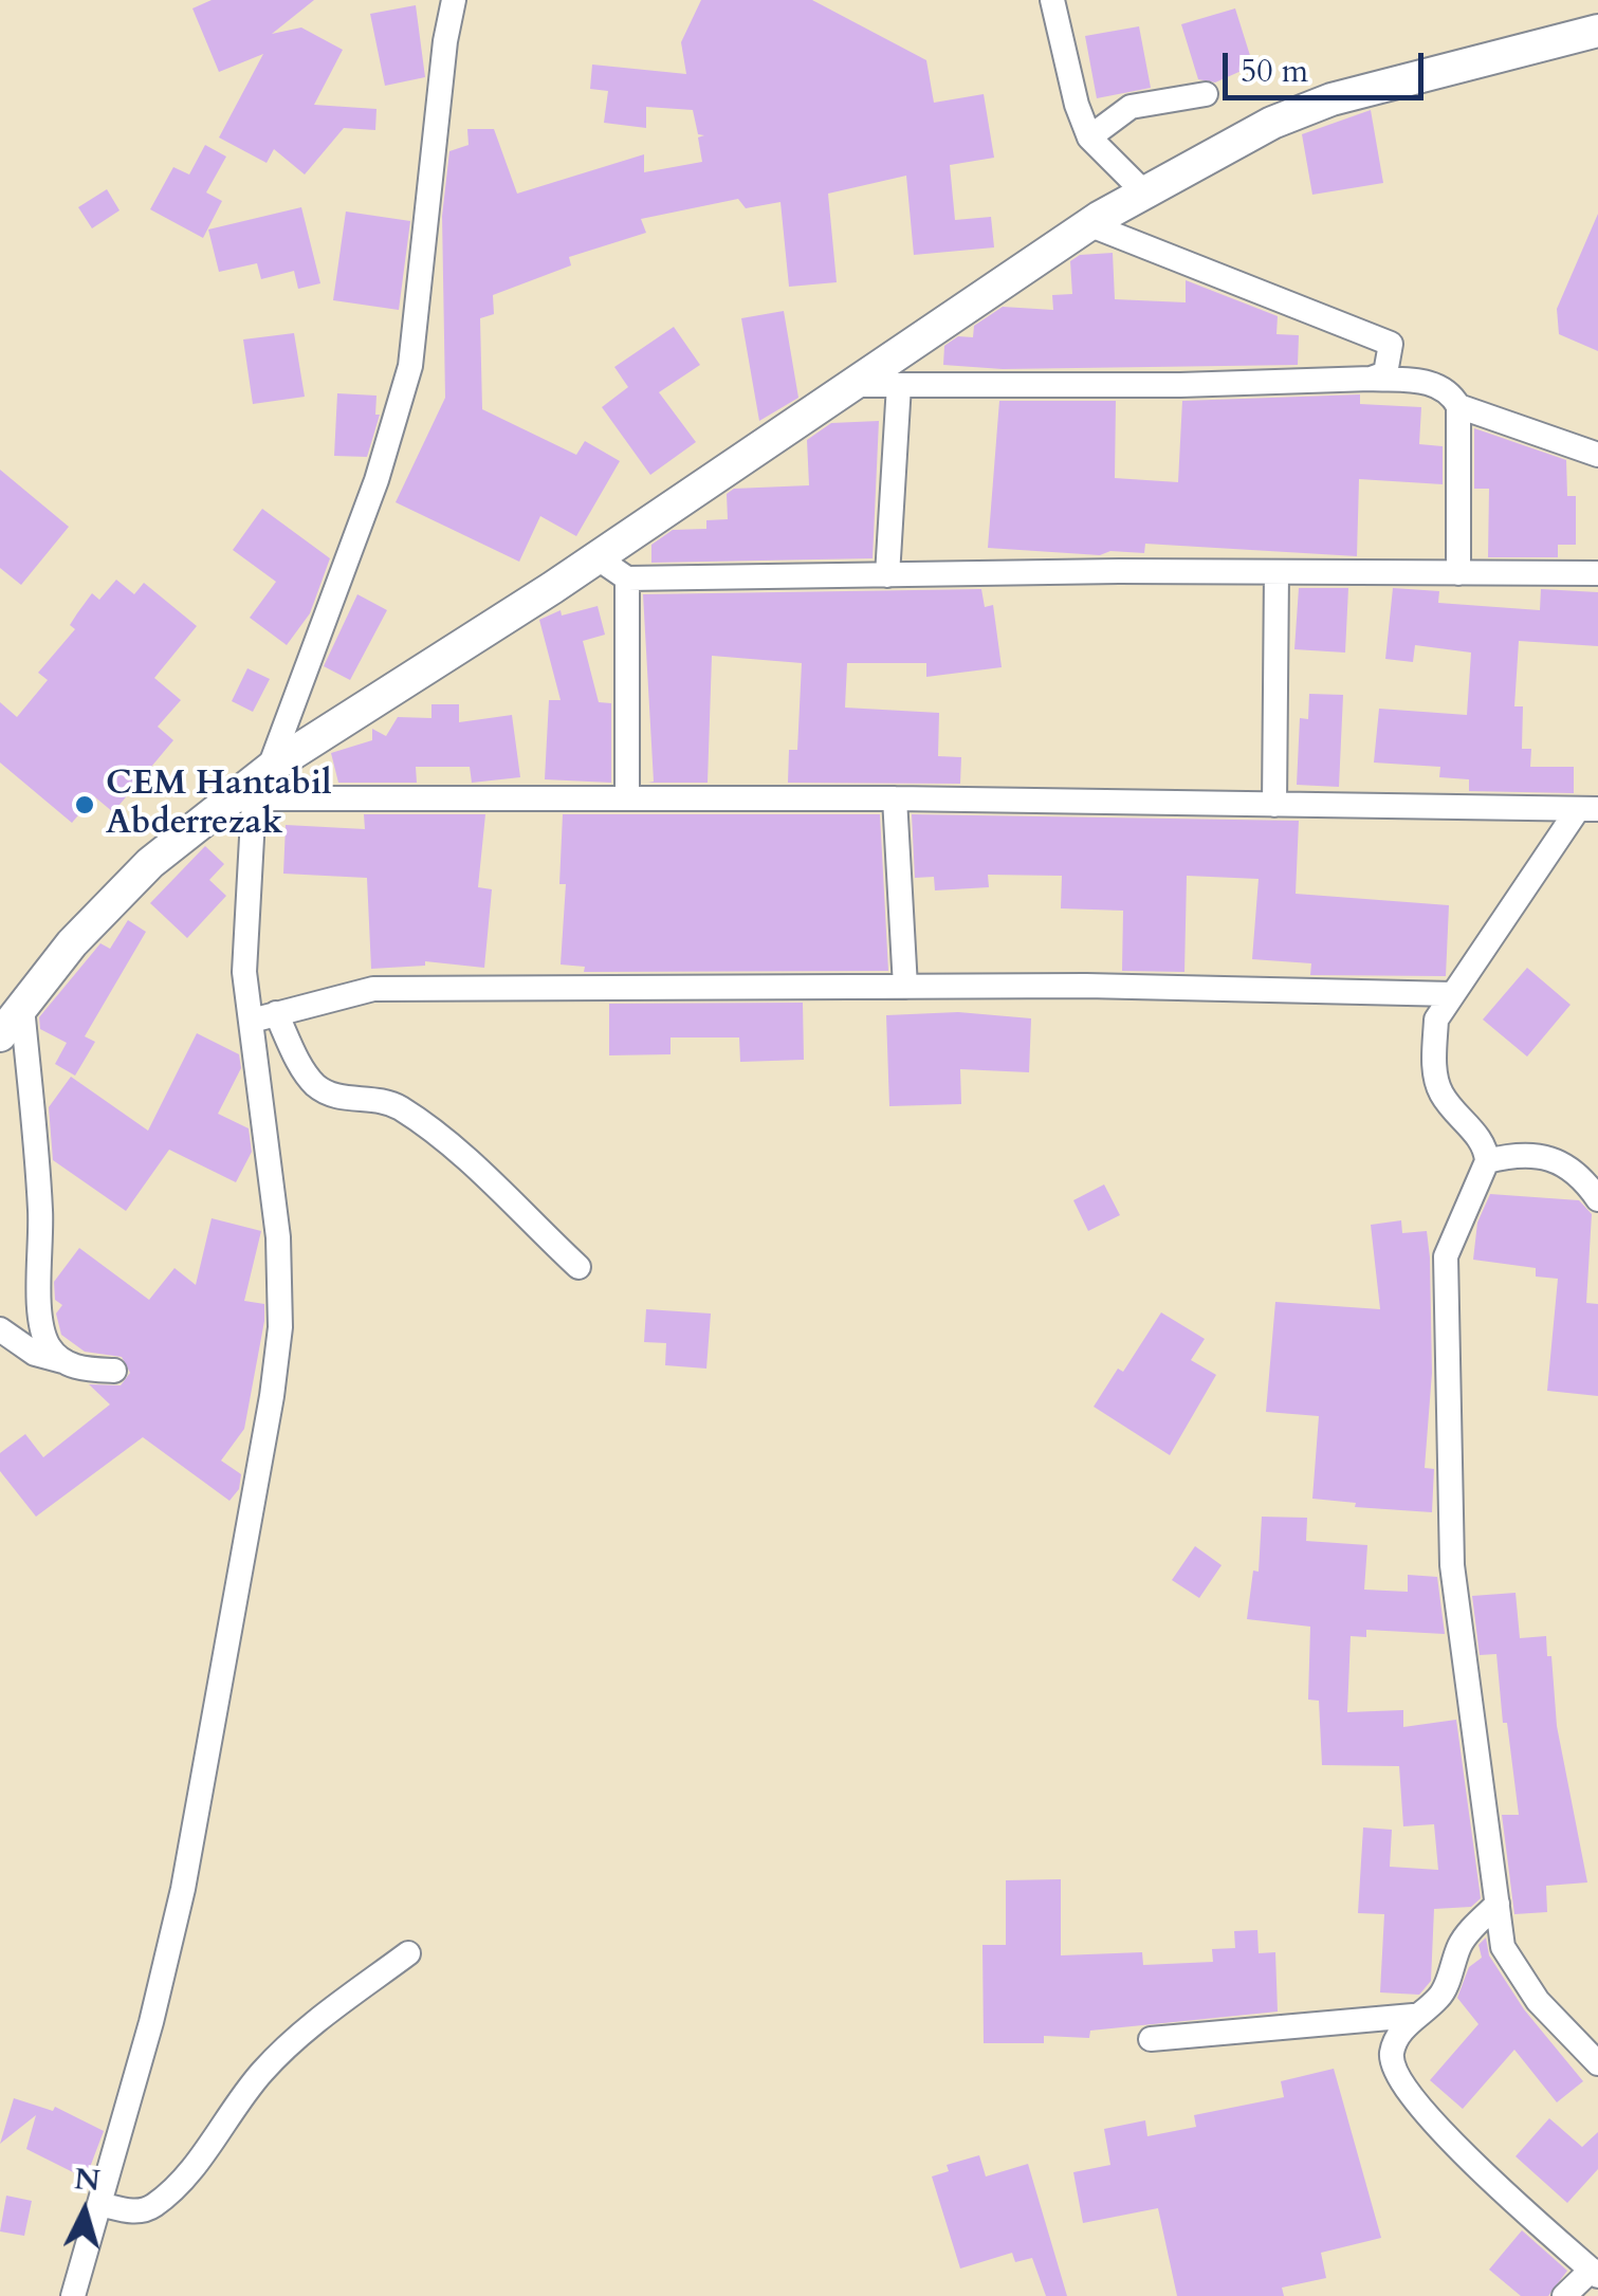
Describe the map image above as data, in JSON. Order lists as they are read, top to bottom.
{
  "places": ["CEM Hantabil Abderrezak"],
  "scale_bar": "50 m",
  "north": "top"
}
